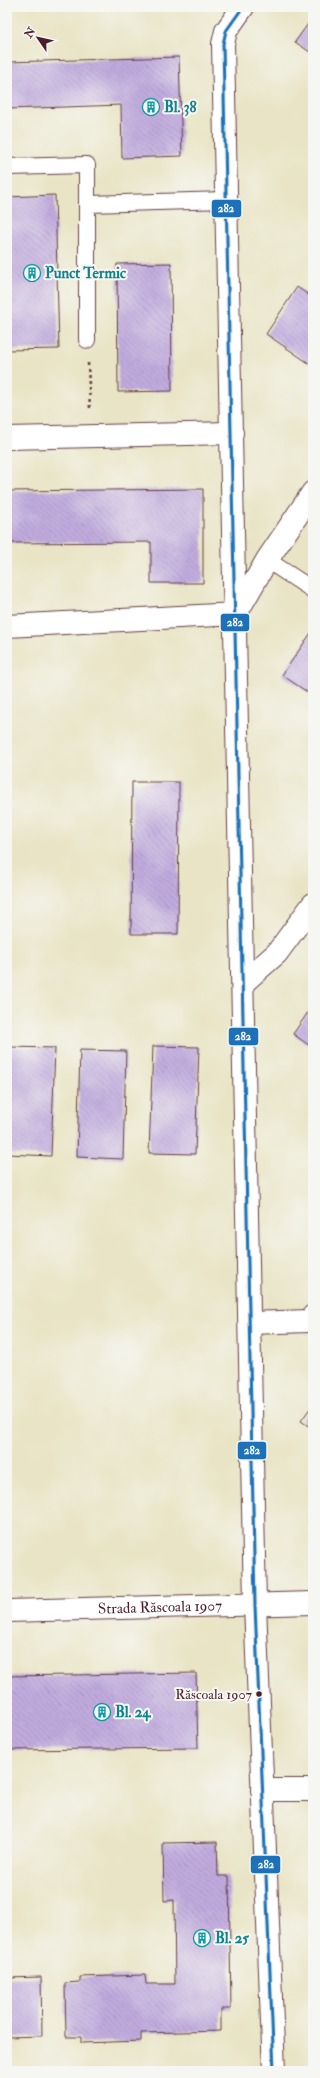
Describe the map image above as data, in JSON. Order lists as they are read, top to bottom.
{
  "streets": {
    "street": ["Strada Răscoala 1907"]
  },
  "places": {
    "building": [
      "Bl. 38",
      "Punct Termic",
      "Bl. 24",
      "Bl. 25"
    ],
    "other": ["Răscoala 1907"]
  },
  "lines": ["transit line 282"],
  "north": "top left"
}
